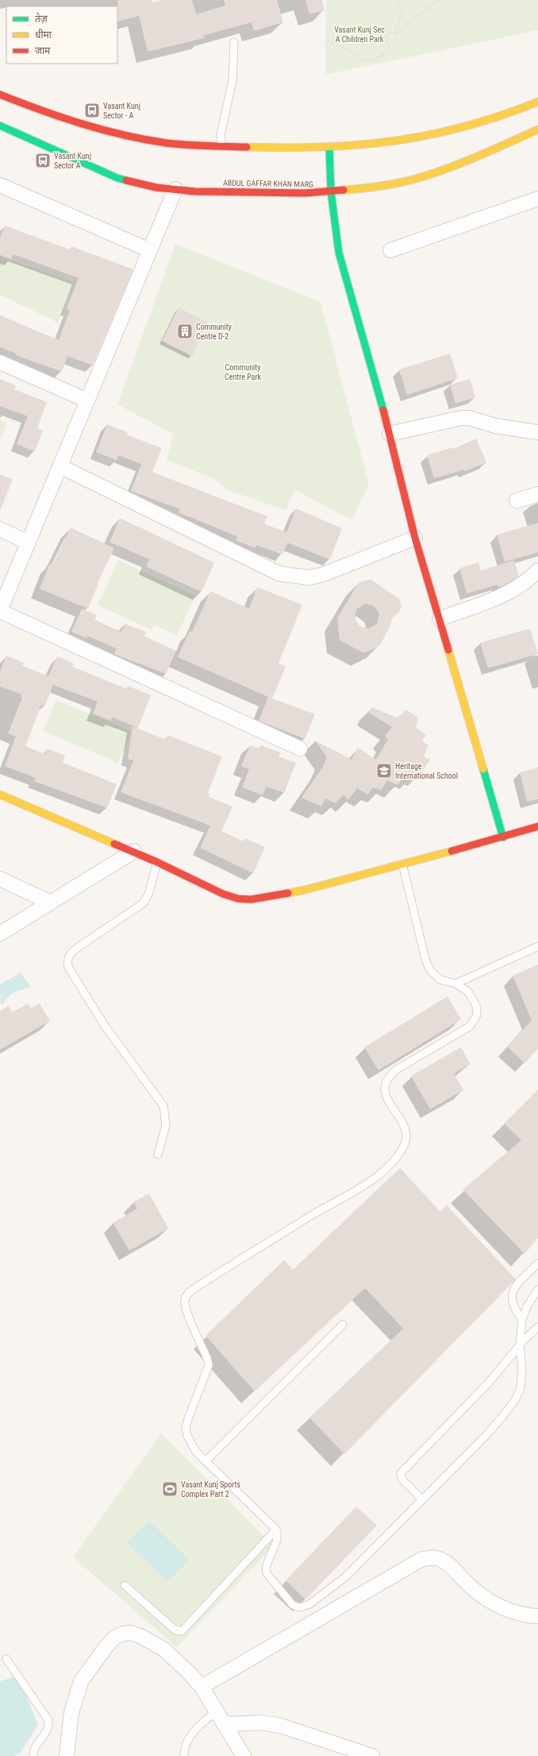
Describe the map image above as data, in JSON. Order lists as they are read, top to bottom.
{
  "streets": {
    "street": ["ABDUL GAFFAR KHAN MARG"]
  },
  "parks": ["Vasant Kunj Sec A Children Park", "Community Centre Park"],
  "places": {
    "bus stop": ["Vasant Kunj Sector - A", "Vasant Kunj Sector A"],
    "building": ["Community Centre D-2"],
    "school or university": ["Heritage International School"],
    "sports": ["Vasant Kunj Sports Complex Part 2"]
  },
  "legend": ["तेज़", "धीमा", "जाम"]
}
